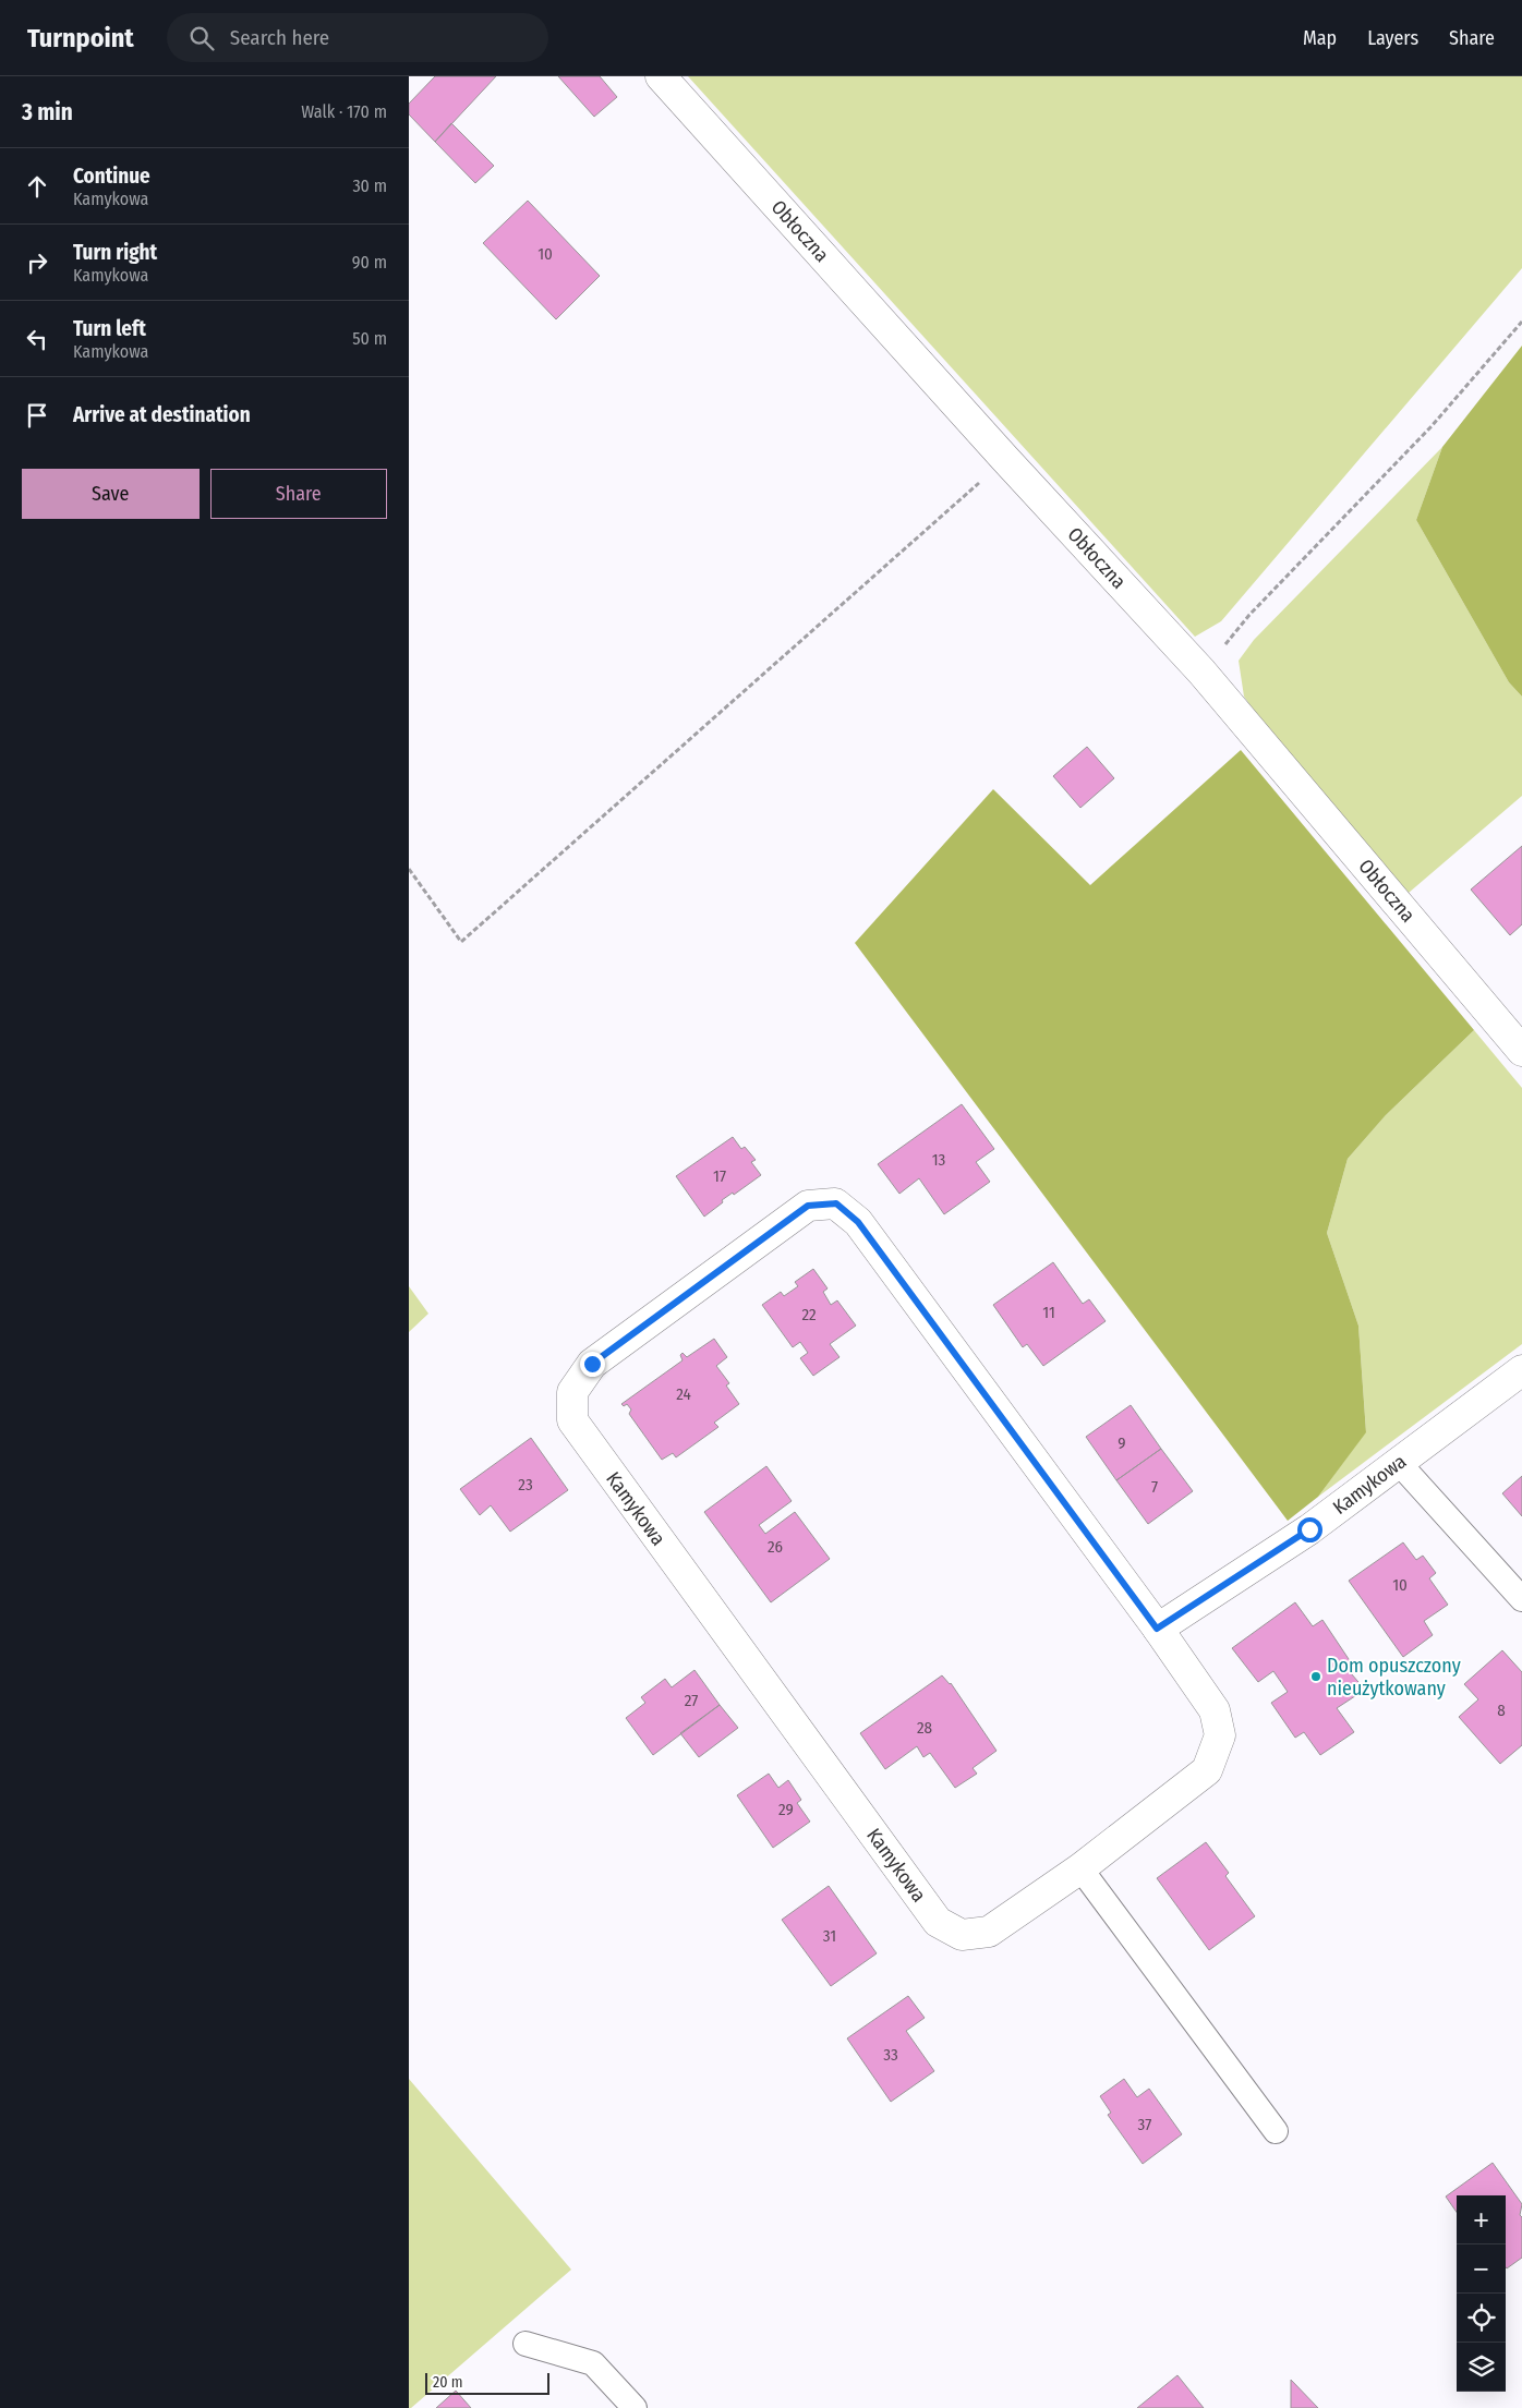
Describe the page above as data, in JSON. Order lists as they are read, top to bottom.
{
  "streets": {
    "street": ["Obłoczna", "Kamykowa"]
  },
  "places": ["Dom opuszczony nieużytkowany"],
  "house_numbers": [
    "10",
    "13",
    "17",
    "11",
    "22",
    "24",
    "9",
    "23",
    "7",
    "26",
    "10",
    "27",
    "8",
    "28",
    "29",
    "31",
    "33",
    "37"
  ],
  "scale_bar": "20 m",
  "page": {
    "header": "Turnpoint",
    "search": "Search here",
    "nav": ["Map", "Layers", "Share"],
    "heading": ["3 min", "Walk · 170 m"],
    "list": [
      ["Continue", "Kamykowa", "30 m"],
      ["Turn right", "Kamykowa", "90 m"],
      ["Turn left", "Kamykowa", "50 m"],
      "Arrive at destination"
    ],
    "buttons": ["Save", "Share"],
    "map_buttons": ["+", "−"],
    "scale": "20 m"
  }
}
